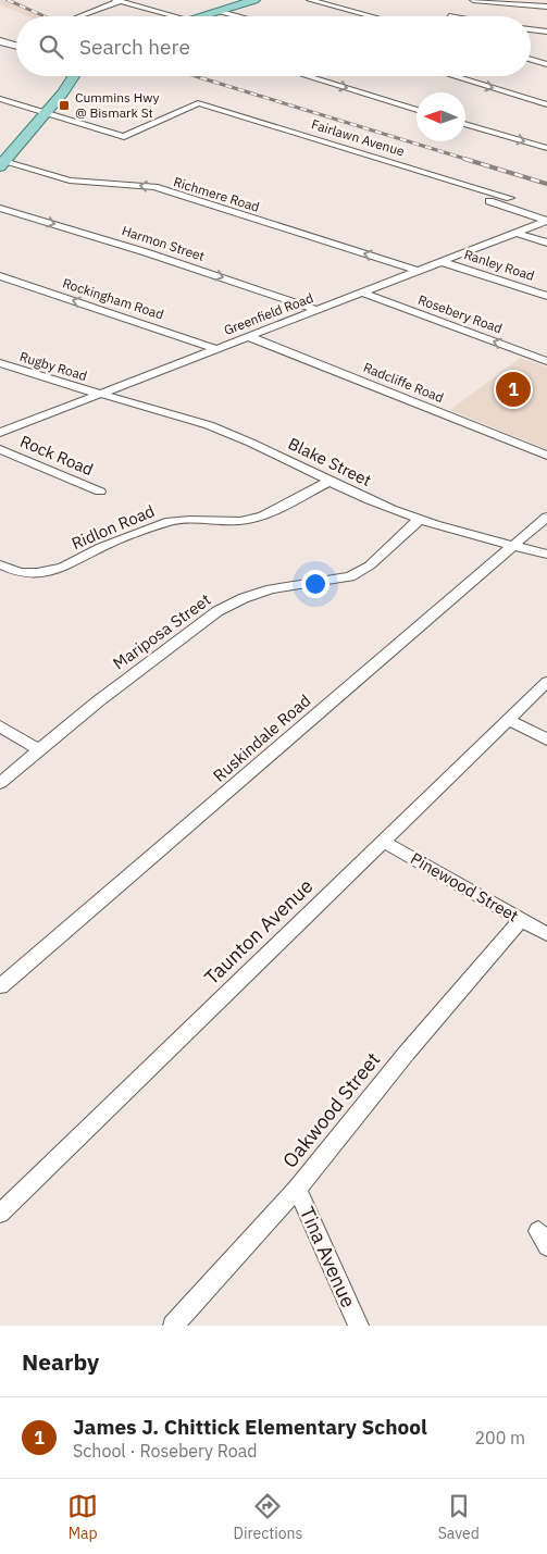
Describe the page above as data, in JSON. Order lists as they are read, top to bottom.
{
  "streets": {
    "street": [
      "Fairlawn Avenue",
      "Richmere Road",
      "Harmon Street",
      "Ranley Road",
      "Rockingham Road",
      "Greenfield Road",
      "Rosebery Road",
      "Rugby Road",
      "Radcliffe Road",
      "Rock Road",
      "Blake Street",
      "Ridlon Road",
      "Mariposa Street",
      "Ruskindale Road",
      "Pinewood Street",
      "Taunton Avenue",
      "Oakwood Street",
      "Tina Avenue"
    ]
  },
  "crossings": [
    ["Richmere Road", "Greenfield Road"],
    ["Harmon Street", "Greenfield Road"],
    ["Ranley Road", "Greenfield Road"],
    ["Rockingham Road", "Greenfield Road"],
    ["Greenfield Road", "Rosebery Road"],
    ["Greenfield Road", "Rugby Road"],
    ["Greenfield Road", "Radcliffe Road"],
    ["Greenfield Road", "Blake Street"],
    ["Rugby Road", "Blake Street"],
    ["Blake Street", "Ridlon Road"],
    ["Blake Street", "Mariposa Street"],
    ["Blake Street", "Ruskindale Road"],
    ["Pinewood Street", "Taunton Avenue"],
    ["Pinewood Street", "Oakwood Street"],
    ["Oakwood Street", "Tina Avenue"]
  ],
  "one_way": [
    "Richmere Road",
    "Harmon Street",
    "Rockingham Road",
    "Rosebery Road"
  ],
  "places": {
    "transit": ["Cummins Hwy @ Bismark St"]
  },
  "north": "left",
  "page": {
    "search": "Search here",
    "pins": "1",
    "heading": "Nearby",
    "list": [
      {
        "mark": "1",
        "name": "James J. Chittick Elementary School",
        "note": "School · Rosebery Road",
        "value": "200 m"
      }
    ],
    "nav": ["Map", "Directions", "Saved"]
  }
}
